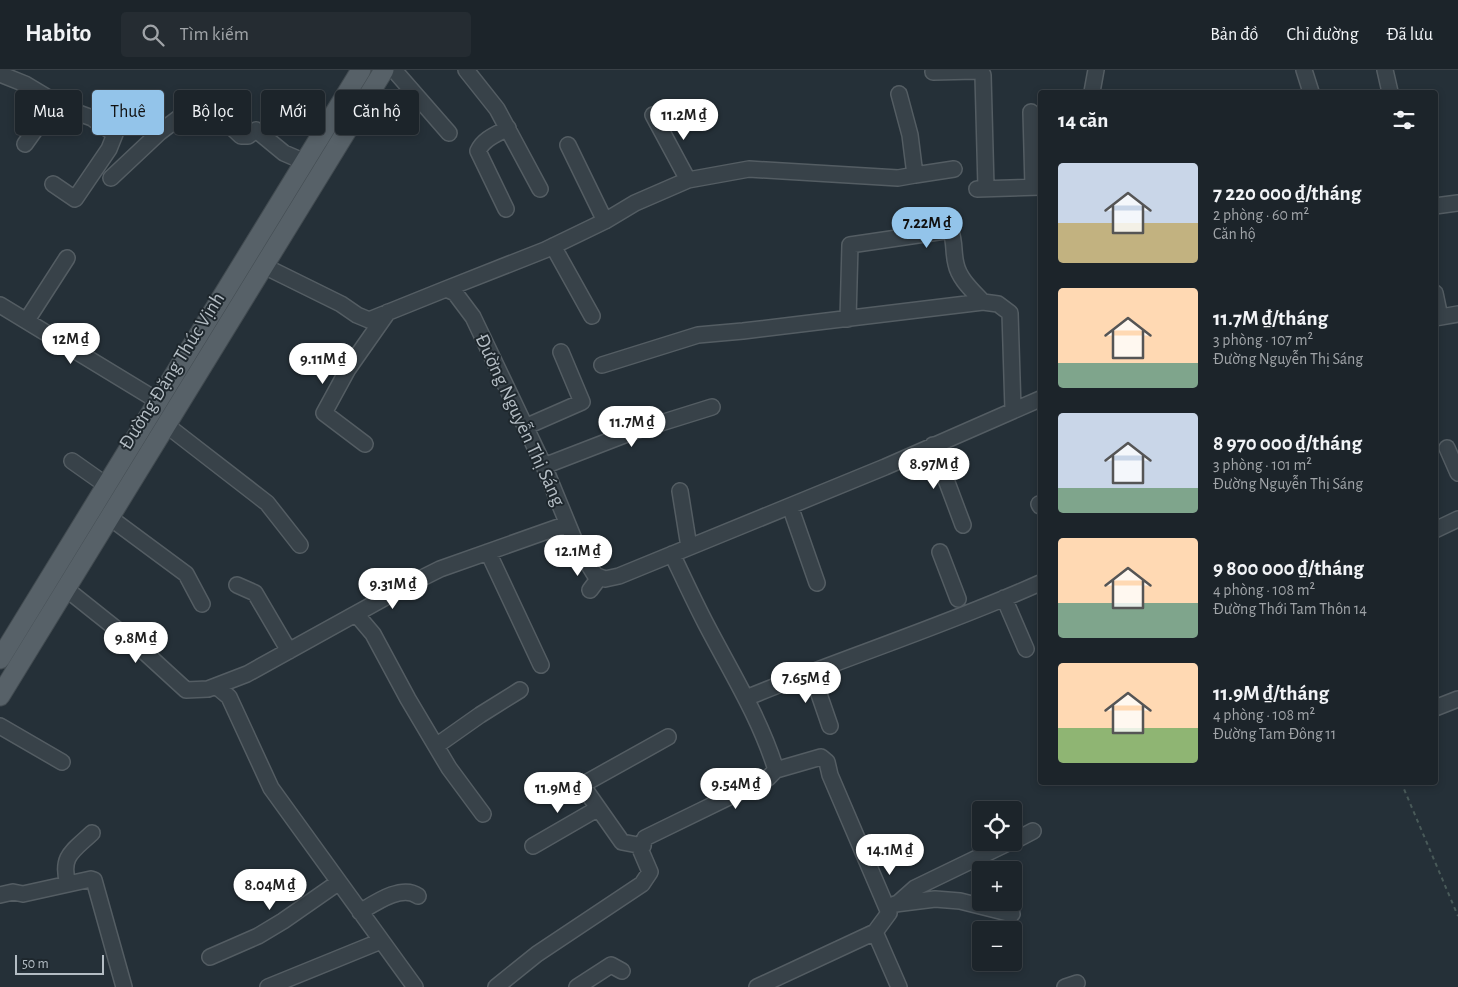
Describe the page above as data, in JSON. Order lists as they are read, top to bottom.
{
  "streets": {
    "main road": ["Đường Đặng Thúc Vịnh"],
    "street": ["Đường Nguyễn Thị Sáng"]
  },
  "scale_bar": "50 m",
  "page": {
    "header": "Habito",
    "search": "Tìm kiếm",
    "nav": ["Bản đồ", "Chỉ đường", "Đã lưu"],
    "chip": [
      "Mua",
      "Thuê",
      "Bộ lọc",
      "Mới",
      "Căn hộ"
    ],
    "heading": "14 căn",
    "price": [
      "11.2M ₫",
      "7.22M ₫",
      "12M ₫",
      "9.11M ₫",
      "11.7M ₫",
      "8.97M ₫",
      "12.1M ₫",
      "9.31M ₫",
      "9.8M ₫",
      "7.65M ₫",
      "9.54M ₫",
      "11.9M ₫",
      "14.1M ₫",
      "8.04M ₫"
    ],
    "list": [
      {
        "name": "7 220 000 ₫/tháng",
        "note": "2 phòng · 60 m² · Căn hộ"
      },
      {
        "name": "11.7M ₫/tháng",
        "note": "3 phòng · 107 m² · Đường Nguyễn Thị Sáng"
      },
      {
        "name": "8 970 000 ₫/tháng",
        "note": "3 phòng · 101 m² · Đường Nguyễn Thị Sáng"
      },
      {
        "name": "9 800 000 ₫/tháng",
        "note": "4 phòng · 108 m² · Đường Thới Tam Thôn 14"
      },
      {
        "name": "11.9M ₫/tháng",
        "note": "4 phòng · 108 m² · Đường Tam Đông 11"
      }
    ],
    "map_buttons": ["+", "−"],
    "scale": "50 m"
  }
}
